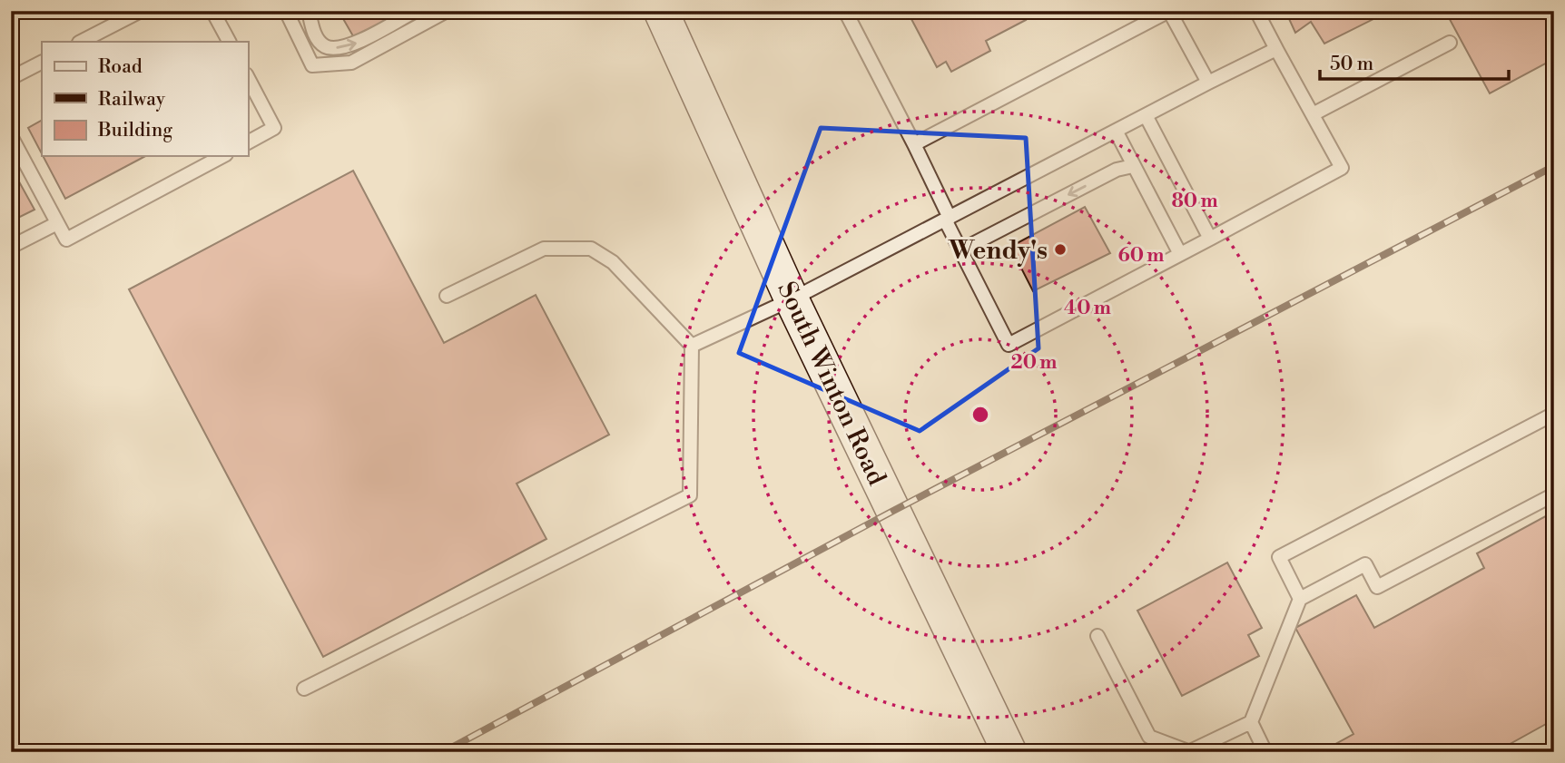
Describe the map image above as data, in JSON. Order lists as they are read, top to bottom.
{
  "streets": {
    "main road": ["South Winton Road"]
  },
  "places": ["Wendy's"],
  "legend": ["Road", "Railway", "Building"],
  "scale_bar": "50 m",
  "rings": [
    "80 m",
    "60 m",
    "40 m",
    "20 m"
  ]
}
